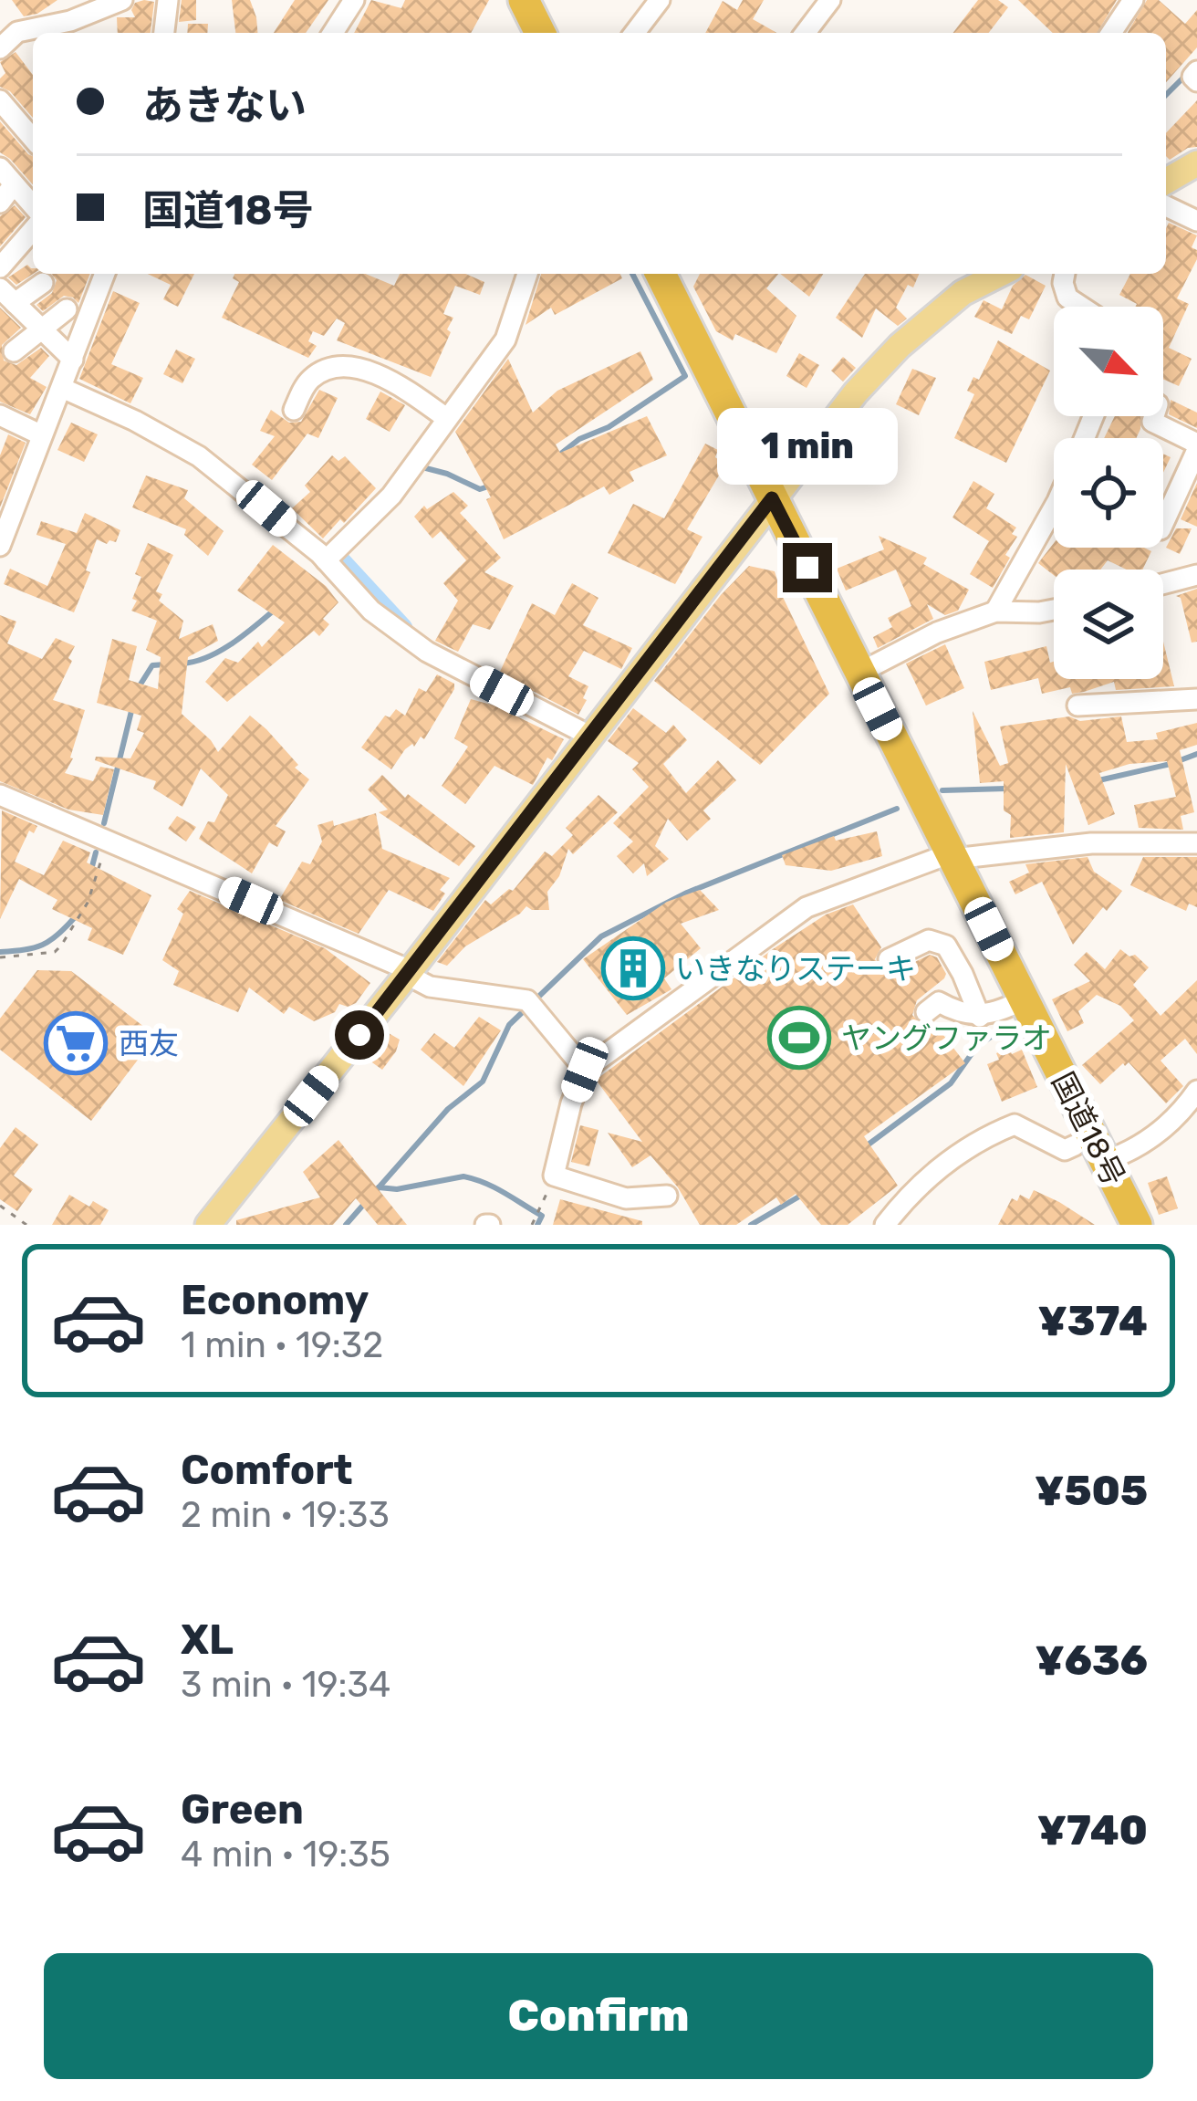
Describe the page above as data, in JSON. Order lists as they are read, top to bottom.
{
  "streets": {
    "highway": ["国道18号"]
  },
  "places": {
    "building": ["いきなりステーキ"],
    "sports": ["ヤングファラオ"],
    "supermarket": ["西友"]
  },
  "north": "bottom right",
  "page": {
    "banner": ["あきない", "国道18号"],
    "bubble": "1 min",
    "list": [
      {
        "name": "Economy",
        "note": "1 min · 19:32",
        "value": "¥374"
      },
      {
        "name": "Comfort",
        "note": "2 min · 19:33",
        "value": "¥505"
      },
      {
        "name": "XL",
        "note": "3 min · 19:34",
        "value": "¥636"
      },
      {
        "name": "Green",
        "note": "4 min · 19:35",
        "value": "¥740"
      }
    ],
    "buttons": "Confirm"
  }
}
